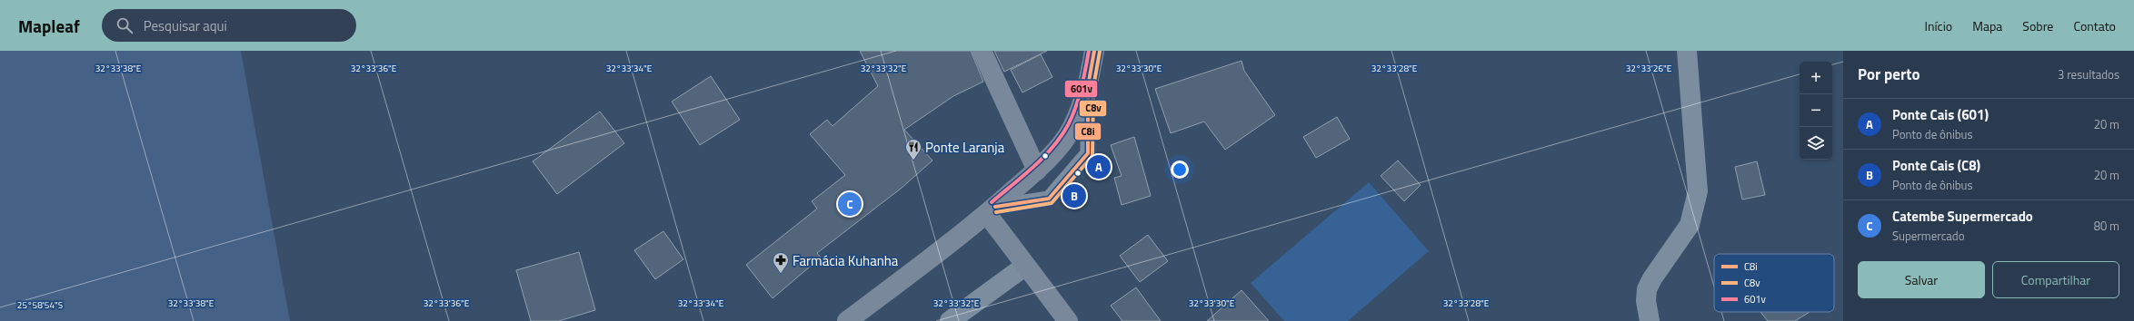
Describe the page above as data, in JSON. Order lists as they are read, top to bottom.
{
  "places": {
    "restaurant": ["Ponte Laranja"],
    "pharmacy": ["Farmácia Kuhanha"]
  },
  "lines": ["transit line C8i", "transit line 601v", "transit line C8v"],
  "legend": ["C8i", "C8v", "601v"],
  "page": {
    "header": "Mapleaf",
    "search": "Pesquisar aqui",
    "nav": [
      "Início",
      "Mapa",
      "Sobre",
      "Contato"
    ],
    "heading": ["Por perto", "3 resultados"],
    "map_buttons": ["+", "−"],
    "list": [
      {
        "mark": "A",
        "name": "Ponte Cais (601)",
        "note": "Ponto de ônibus",
        "value": "20 m"
      },
      {
        "mark": "B",
        "name": "Ponte Cais (C8)",
        "note": "Ponto de ônibus",
        "value": "20 m"
      },
      {
        "mark": "C",
        "name": "Catembe Supermercado",
        "note": "Supermercado",
        "value": "80 m"
      }
    ],
    "pins": ["A", "B", "C"],
    "buttons": ["Salvar", "Compartilhar"]
  },
  "coordinates": [
    "32°33'38\"E",
    "32°33'36\"E",
    "32°33'34\"E",
    "32°33'32\"E",
    "32°33'30\"E",
    "32°33'28\"E",
    "32°33'26\"E",
    "25°58'54\"S"
  ]
}
